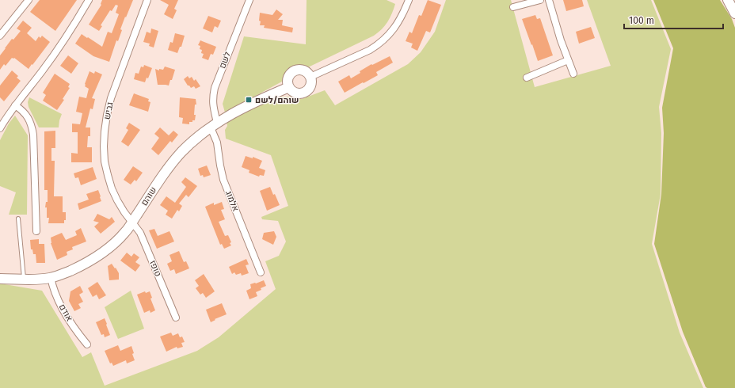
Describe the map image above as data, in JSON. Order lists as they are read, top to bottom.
{
  "streets": {
    "street": [
      "לשם",
      "גביש",
      "שוהם",
      "אלמוג",
      "טופז",
      "אודם"
    ]
  },
  "crossings": [
    ["לשם", "שוהם"],
    ["לשם", "אלמוג"],
    ["גביש", "שוהם"],
    ["גביש", "טופז"],
    ["שוהם", "אלמוג"],
    ["שוהם", "טופז"],
    ["שוהם", "אודם"]
  ],
  "places": {
    "transit": ["שוהם/לשם"]
  },
  "scale_bar": "100 m"
}
